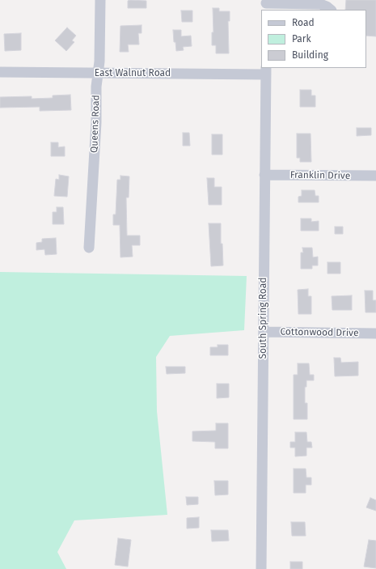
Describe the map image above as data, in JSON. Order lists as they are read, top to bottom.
{
  "streets": {
    "street": [
      "East Walnut Road",
      "Queens Road",
      "Franklin Drive",
      "South Spring Road",
      "Cottonwood Drive"
    ]
  },
  "crossings": [
    ["East Walnut Road", "Queens Road"],
    ["East Walnut Road", "South Spring Road"],
    ["Franklin Drive", "South Spring Road"],
    ["South Spring Road", "Cottonwood Drive"]
  ],
  "legend": ["Road", "Park", "Building"]
}
